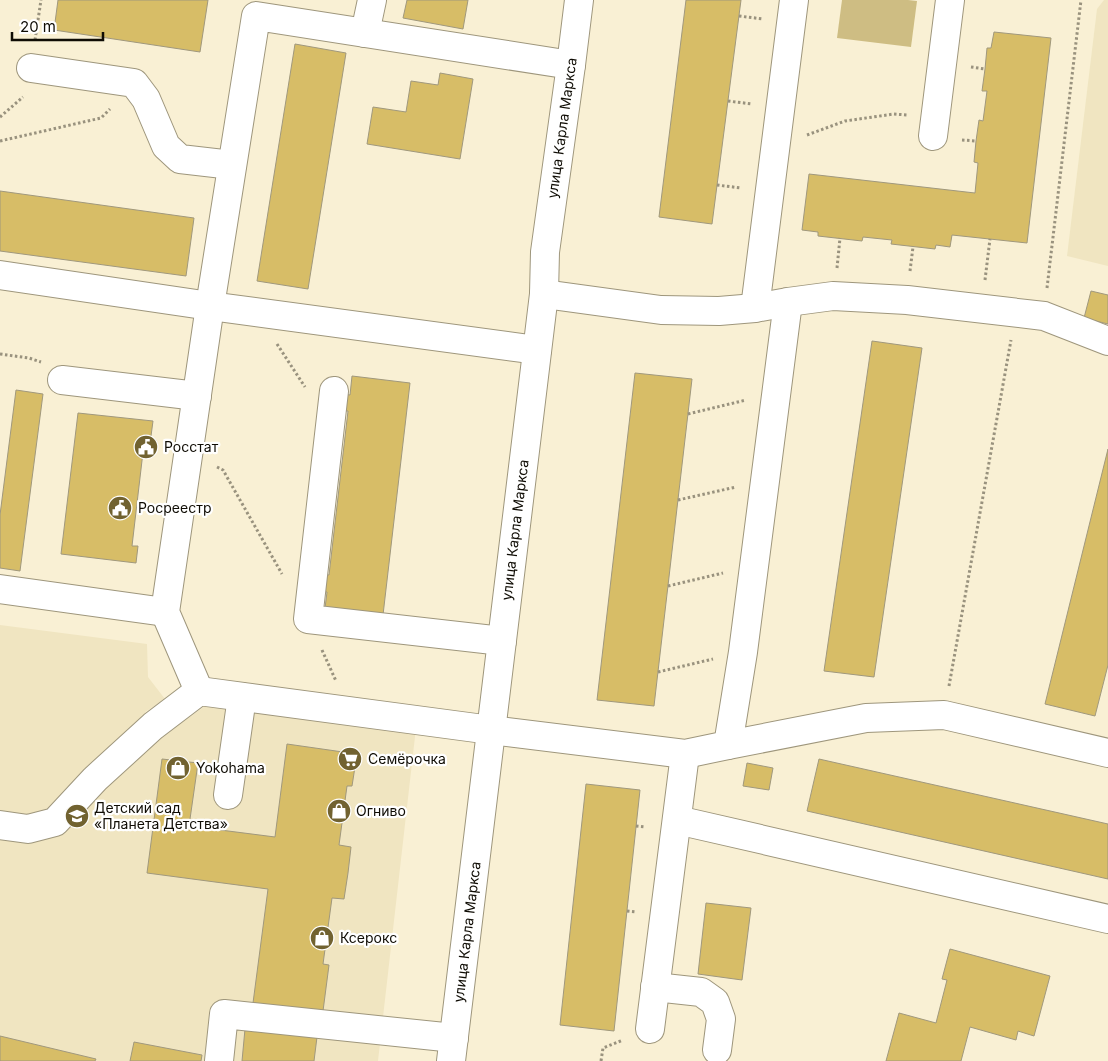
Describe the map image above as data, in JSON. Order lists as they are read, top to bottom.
{
  "streets": {
    "street": ["улица Карла Маркса"]
  },
  "places": {
    "public building": ["Росстат", "Росреестр"],
    "supermarket": ["Семёрочка"],
    "shop": ["Yokohama", "Огниво", "Ксерокс"],
    "school or university": ["Детский сад «Планета Детства»"]
  },
  "scale_bar": "20 m"
}
